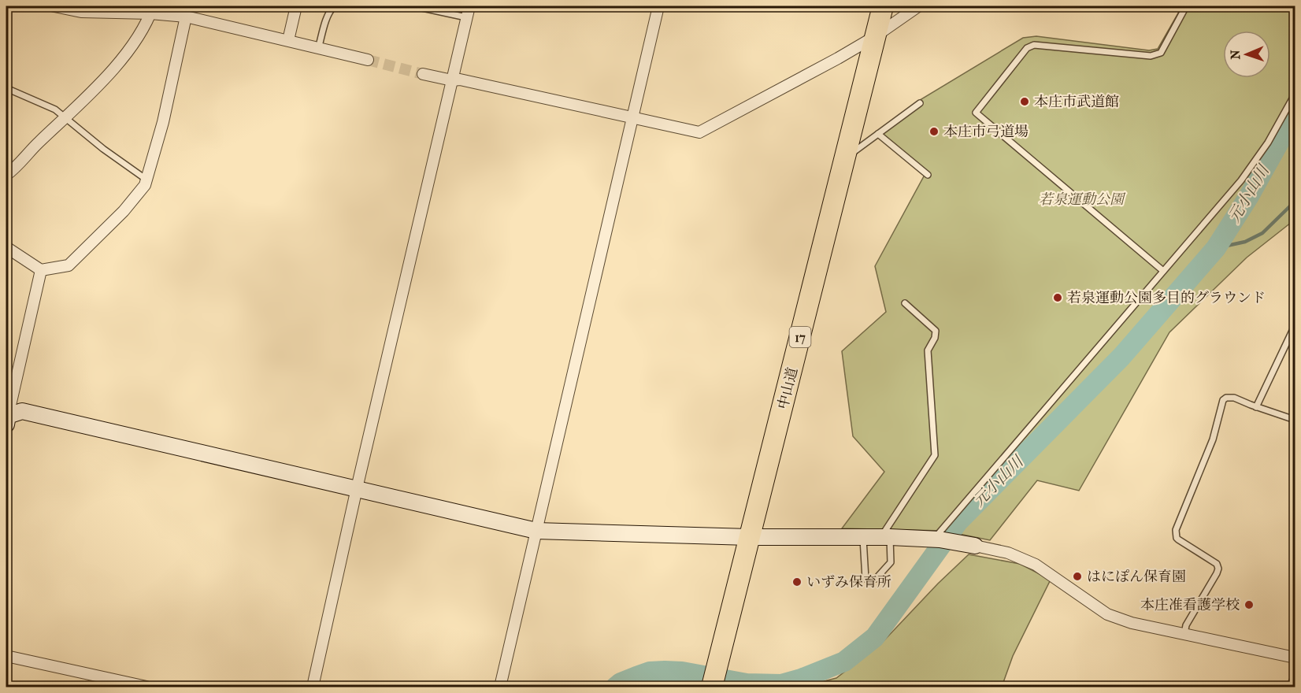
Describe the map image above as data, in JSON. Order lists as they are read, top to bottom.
{
  "streets": {
    "highway": ["17", "中山道"]
  },
  "water": ["元小山川"],
  "parks": ["若泉運動公園"],
  "places": [
    "本庄市武道館",
    "本庄市弓道場",
    "若泉運動公園多目的グラウンド",
    "はにぽん保育園",
    "いずみ保育所",
    "本庄准看護学校"
  ],
  "north": "left"
}
